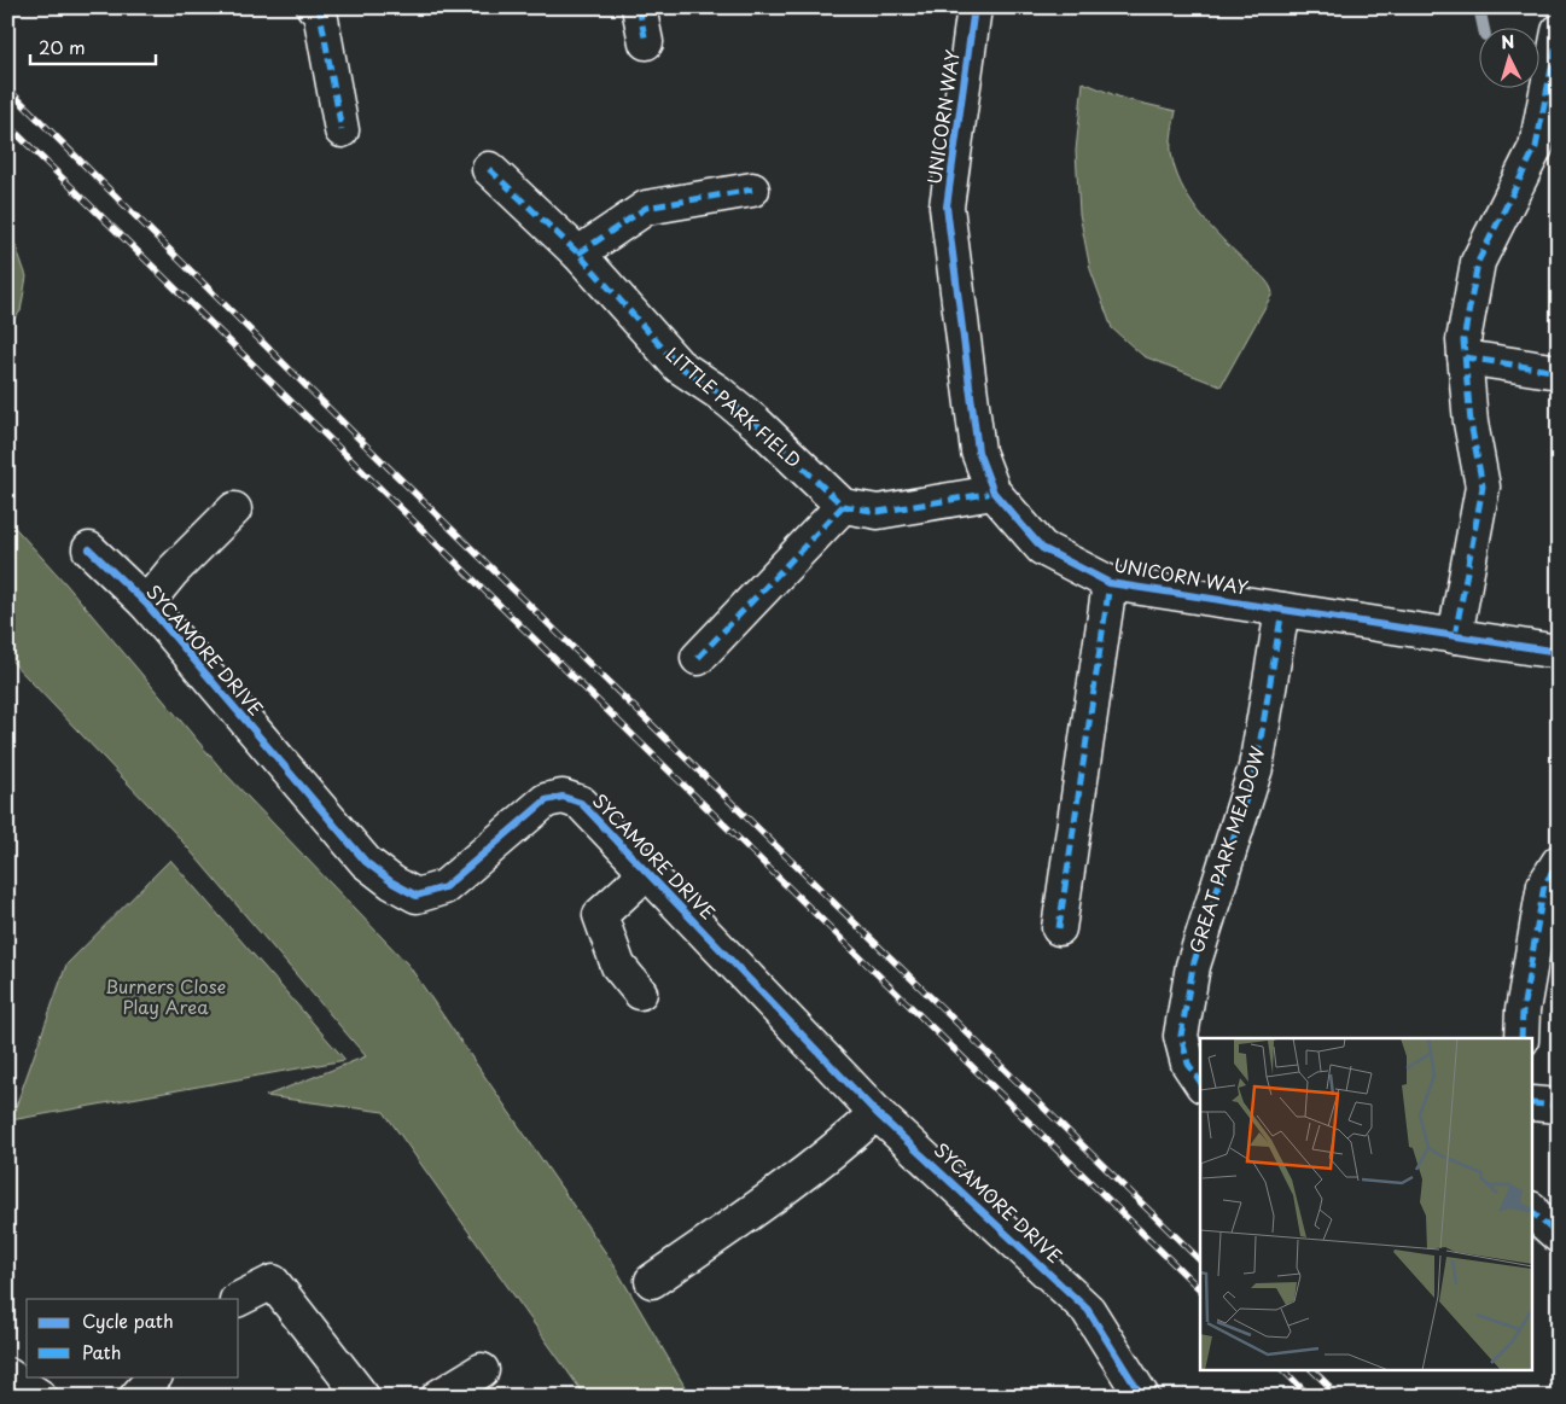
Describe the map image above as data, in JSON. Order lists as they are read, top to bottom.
{
  "streets": {
    "street": [
      "UNICORN WAY",
      "LITTLE PARK FIELD",
      "SYCAMORE DRIVE",
      "GREAT PARK MEADOW"
    ]
  },
  "crossings": [
    ["UNICORN WAY", "GREAT PARK MEADOW"]
  ],
  "parks": ["Burners Close Play Area"],
  "legend": ["Cycle path", "Path"],
  "scale_bar": "20 m",
  "north": "top"
}
